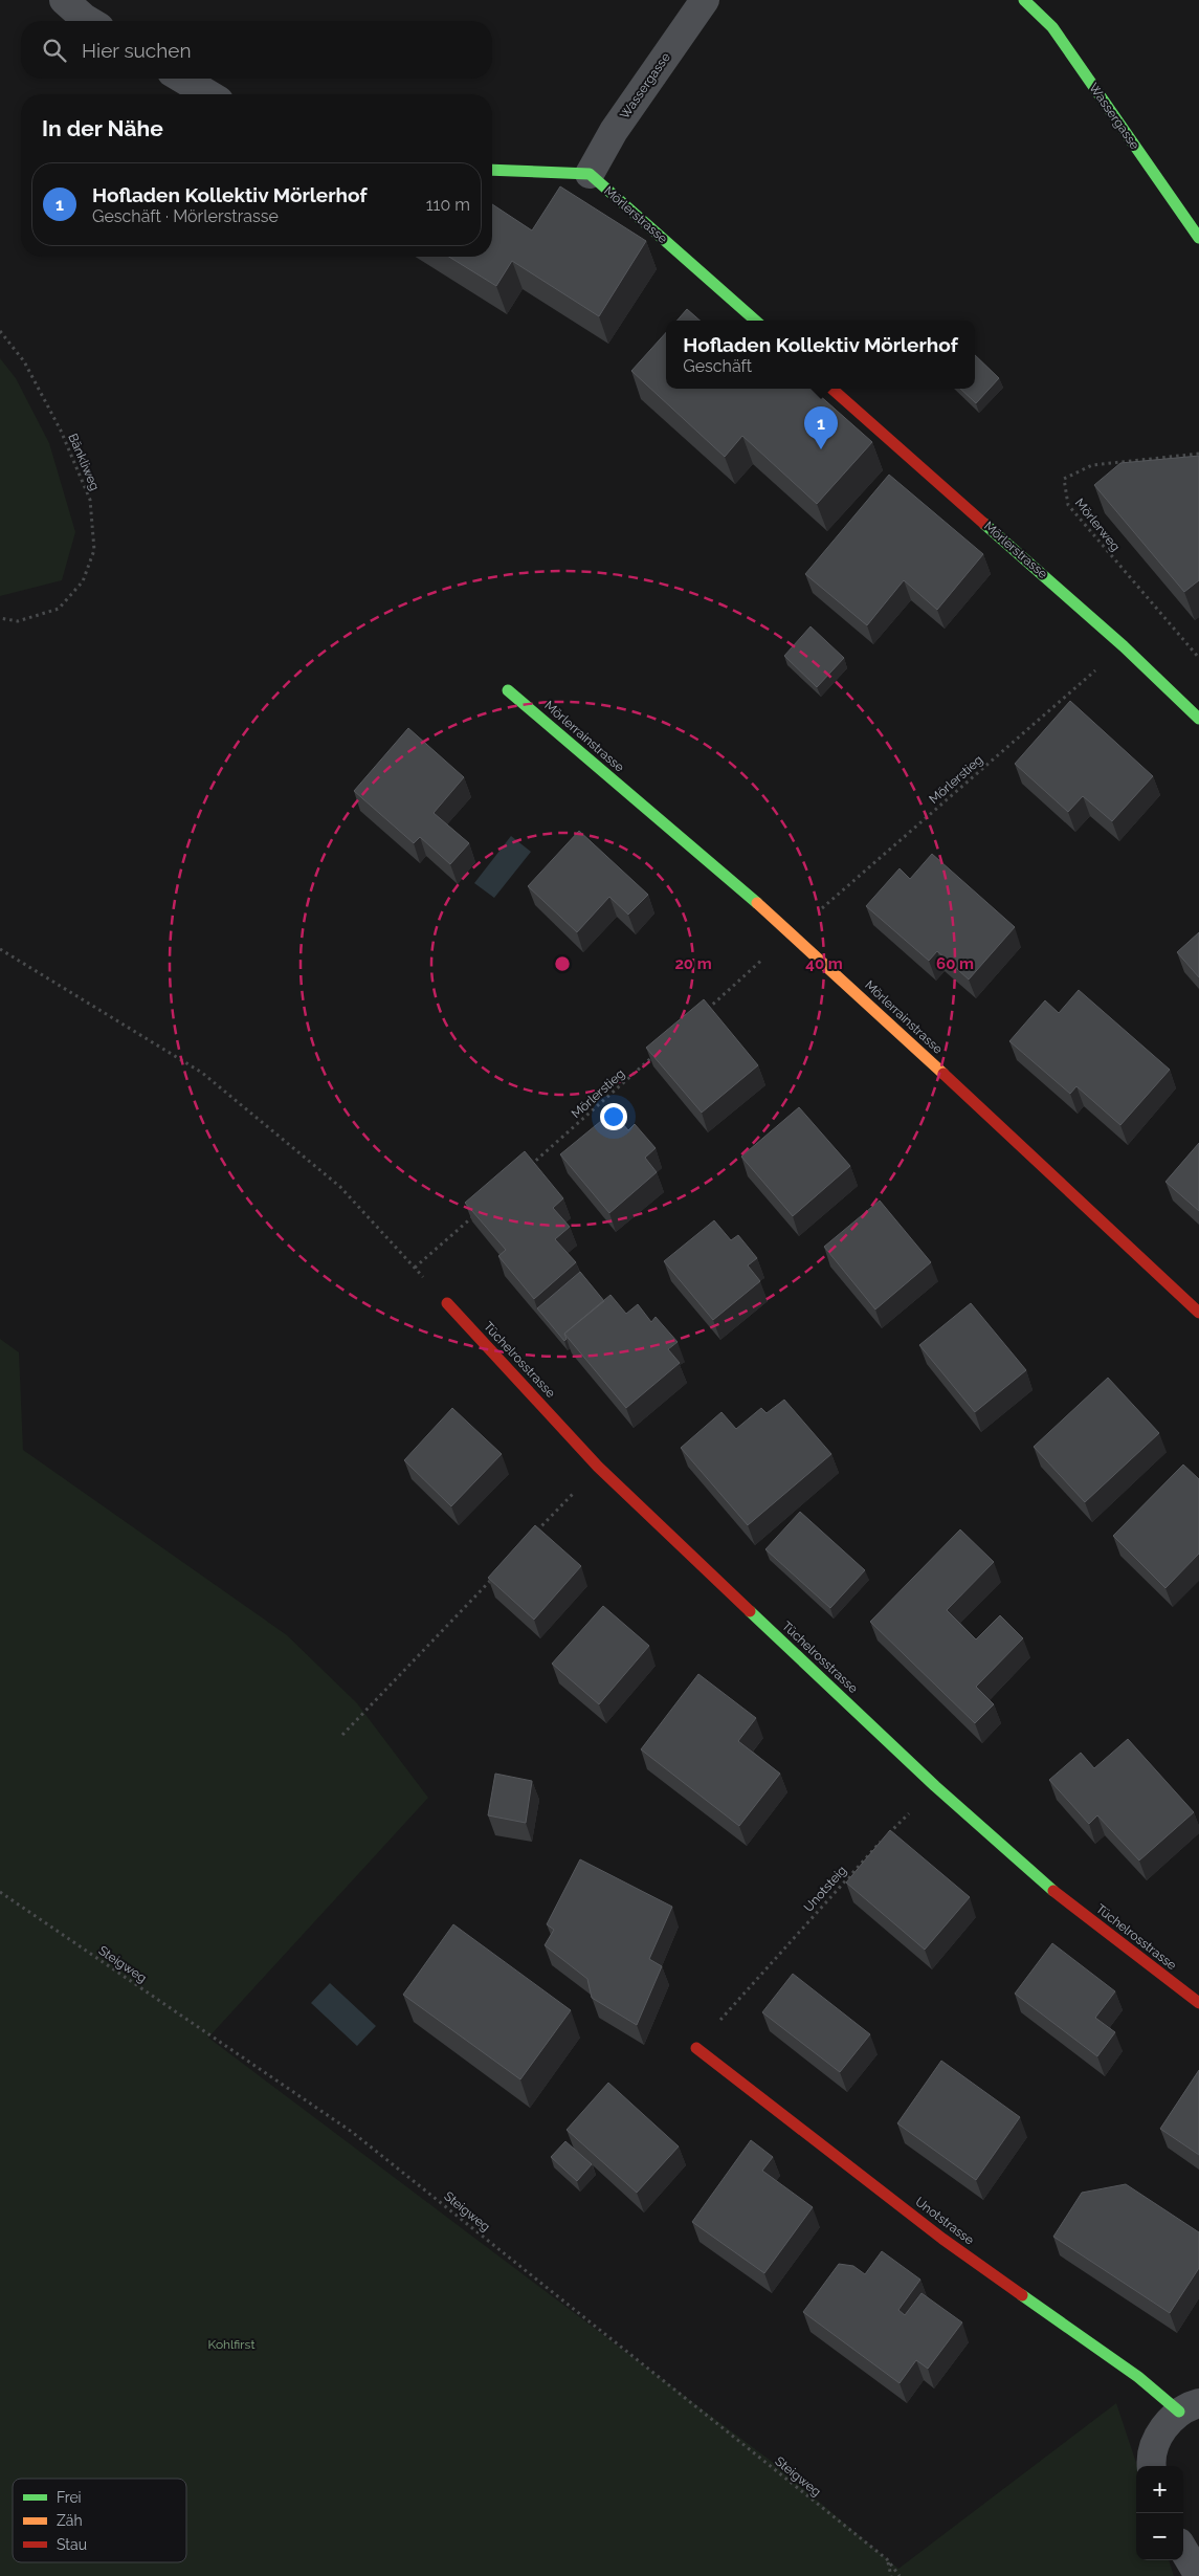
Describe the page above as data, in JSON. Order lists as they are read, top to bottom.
{
  "streets": {
    "street": [
      "Wassergasse",
      "Mörlerstrasse",
      "Mörlerrainstrasse",
      "Tüchelrosstrasse",
      "Unotstrasse"
    ],
    "path": [
      "Bänkliweg",
      "Mörlerweg",
      "Mörlerstieg",
      "Unotsteig",
      "Steigweg"
    ]
  },
  "crossings": [
    ["Wassergasse", "Mörlerstrasse"],
    ["Tüchelrosstrasse", "Unotsteig"]
  ],
  "parks": ["Kohlfirst"],
  "legend": ["Frei", "Zäh", "Stau"],
  "page": {
    "search": "Hier suchen",
    "heading": "In der Nähe",
    "list": [
      {
        "mark": "1",
        "name": "Hofladen Kollektiv Mörlerhof",
        "note": "Geschäft · Mörlerstrasse",
        "value": "110 m"
      }
    ],
    "popup": ["Hofladen Kollektiv Mörlerhof", "Geschäft"],
    "pins": "1",
    "map_buttons": ["+", "−"]
  },
  "rings": ["20 m", "40 m", "60 m"]
}
